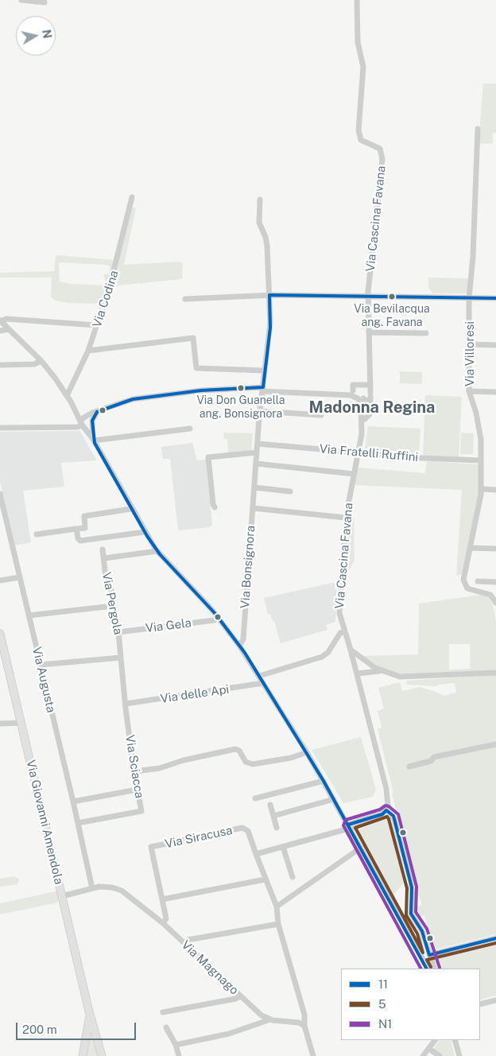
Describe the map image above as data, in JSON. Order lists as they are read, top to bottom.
{
  "streets": {
    "main road": ["Via Giovanni Amendola"],
    "street": [
      "Via Cascina Favana",
      "Via Codina",
      "Via Villoresi",
      "Via Fratelli Ruffini",
      "Via Bonsignora",
      "Via Pergola",
      "Via Gela",
      "Via Augusta",
      "Via delle Api",
      "Via Sciacca",
      "Via Siracusa",
      "Via Magnago"
    ]
  },
  "crossings": [
    ["Via Cascina Favana", "Via Fratelli Ruffini"],
    ["Via Villoresi", "Via Fratelli Ruffini"],
    ["Via Fratelli Ruffini", "Via Bonsignora"],
    ["Via Pergola", "Via Gela"],
    ["Via Pergola", "Via Sciacca"],
    ["Via delle Api", "Via Sciacca"],
    ["Via Giovanni Amendola", "Via Magnago"],
    ["Via Siracusa", "Via Magnago"]
  ],
  "districts": ["Madonna Regina"],
  "places": ["Via Bevilacqua ang. Favana", "Via Don Guanella ang. Bonsignora"],
  "lines": ["transit line 11", "transit line N1", "transit line 5"],
  "legend": ["11", "5", "N1"],
  "scale_bar": "200 m",
  "north": "right"
}
